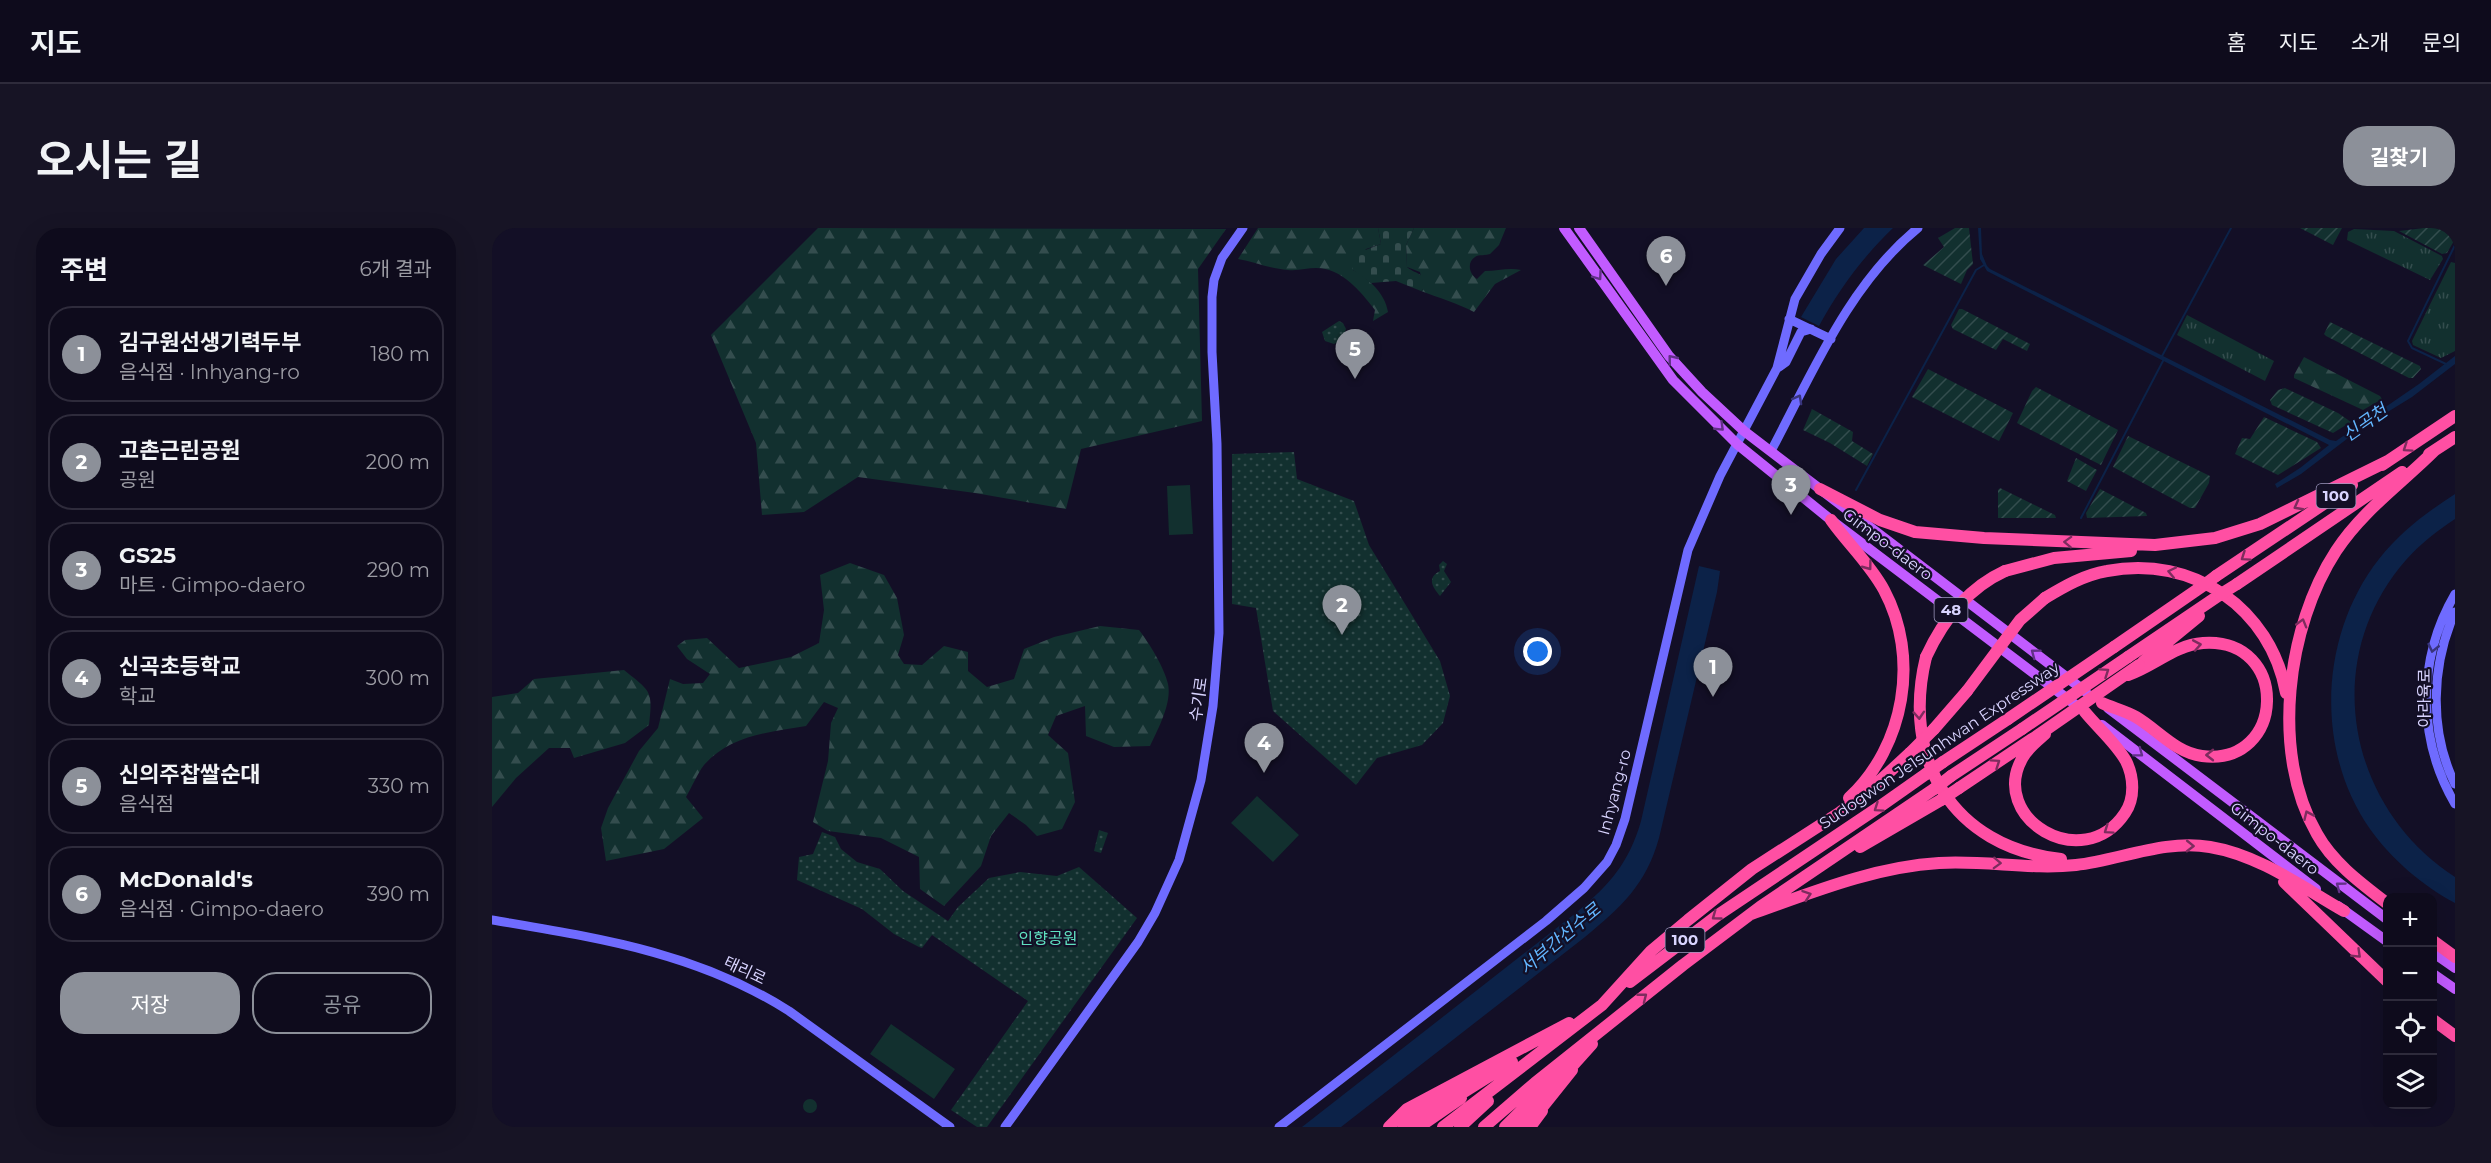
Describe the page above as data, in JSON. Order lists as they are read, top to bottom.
{
  "streets": {
    "highway": ["100", "Sudogwon Je1sunhwan Expressway"],
    "main road": ["Gimpo-daero", "48"],
    "street": [
      "아라육로",
      "수기로",
      "Inhyang-ro",
      "태리로"
    ]
  },
  "crossings": [
    ["Gimpo-daero", "Inhyang-ro"]
  ],
  "water": ["신곡천", "서부간선수로"],
  "parks": ["인향공원"],
  "page": {
    "header": "지도",
    "nav": [
      "홈",
      "지도",
      "소개",
      "문의"
    ],
    "title": "오시는 길",
    "buttons": [
      "길찾기",
      ["저장", "공유"]
    ],
    "heading": ["주변", "6개 결과"],
    "pins": [
      "6",
      "5",
      "3",
      "2",
      "1",
      "4"
    ],
    "list": [
      {
        "mark": "1",
        "name": "김구원선생기력두부",
        "note": "음식점 · Inhyang-ro",
        "value": "180 m"
      },
      {
        "mark": "2",
        "name": "고촌근린공원",
        "note": "공원",
        "value": "200 m"
      },
      {
        "mark": "3",
        "name": "GS25",
        "note": "마트 · Gimpo-daero",
        "value": "290 m"
      },
      {
        "mark": "4",
        "name": "신곡초등학교",
        "note": "학교",
        "value": "300 m"
      },
      {
        "mark": "5",
        "name": "신의주찹쌀순대",
        "note": "음식점",
        "value": "330 m"
      },
      {
        "mark": "6",
        "name": "McDonald's",
        "note": "음식점 · Gimpo-daero",
        "value": "390 m"
      }
    ],
    "map_buttons": ["+", "−"]
  }
}
